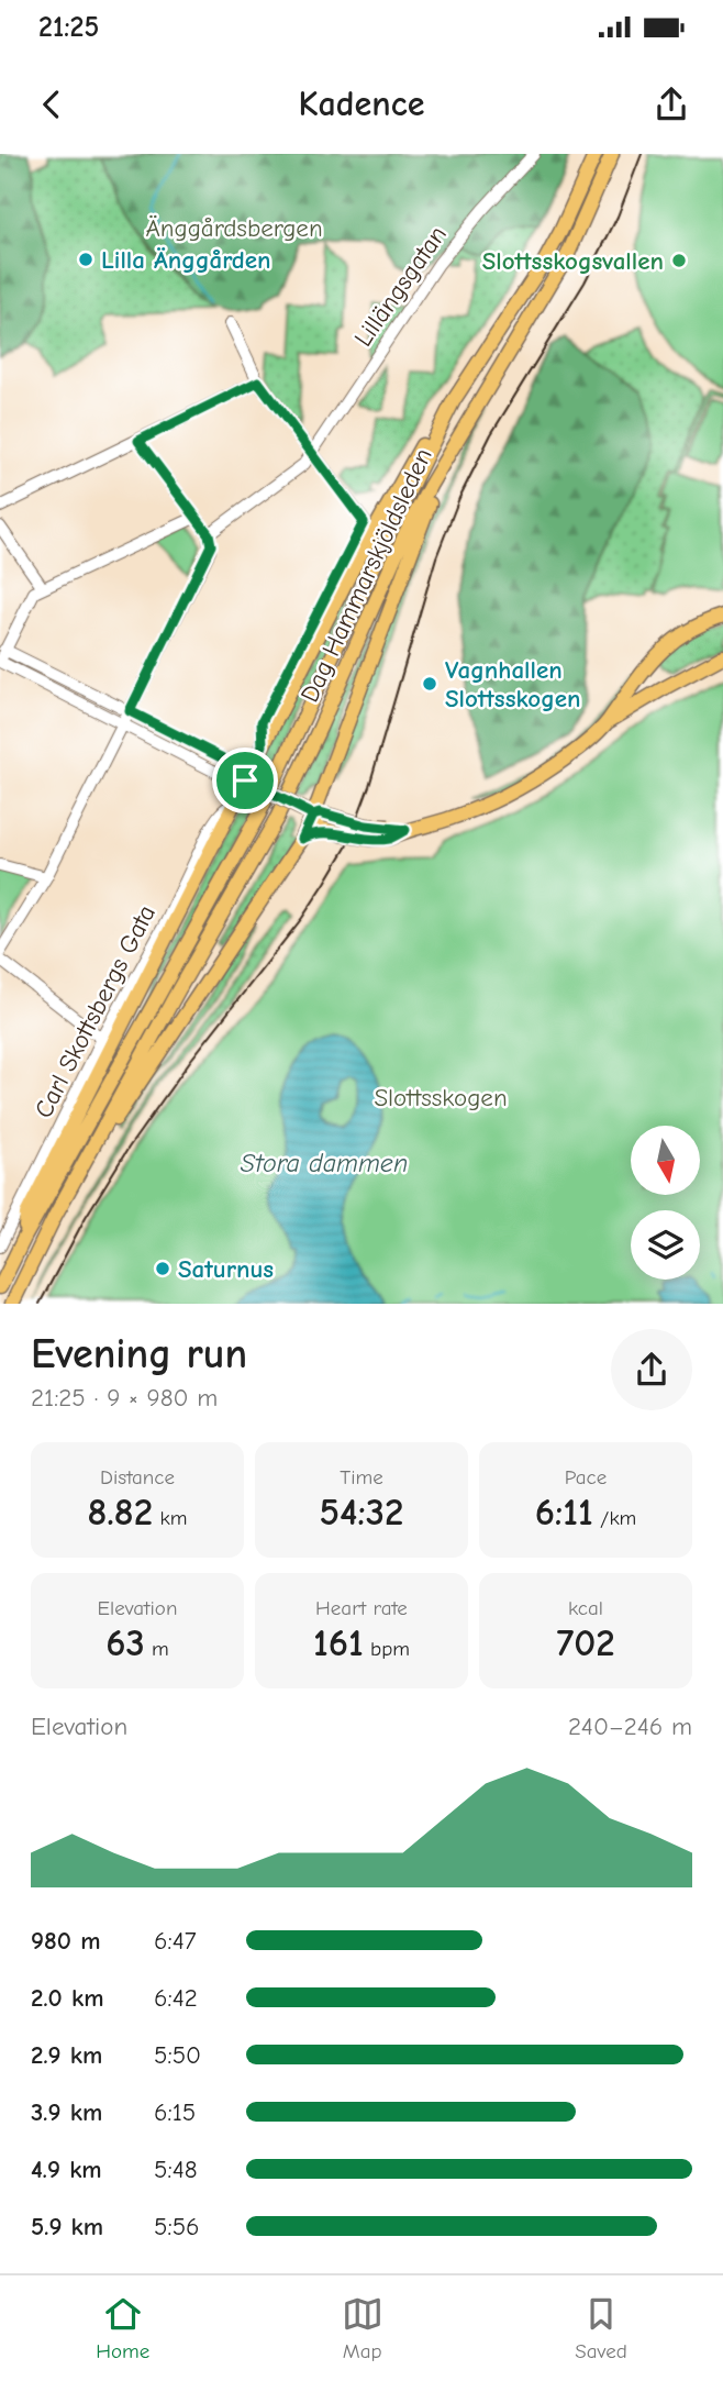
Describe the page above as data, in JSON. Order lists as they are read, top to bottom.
{
  "streets": {
    "main road": ["Dag Hammarskjöldsleden"],
    "street": ["Lillängsgatan", "Carl Skottsbergs Gata"]
  },
  "water": ["Stora dammen"],
  "parks": ["Änggårdsbergen", "Slottsskogen"],
  "places": [
    "Lilla Änggården",
    "Slottsskogsvallen",
    "Vagnhallen Slottsskogen",
    "Saturnus"
  ],
  "north": "bottom",
  "page": {
    "status": "21:25",
    "header": "Kadence",
    "heading": ["Evening run", "21:25 · 9 × 980 m"],
    "stats": [
      ["Distance", "8.82 km"],
      ["Time", "54:32"],
      ["Pace", "6:11 /km"],
      ["Elevation", "63 m"],
      ["Heart rate", "161 bpm"],
      ["kcal", "702"]
    ],
    "chart": ["Elevation", "240–246 m"],
    "list": [
      {
        "name": "980 m",
        "note": "6:47"
      },
      {
        "name": "2.0 km",
        "note": "6:42"
      },
      {
        "name": "2.9 km",
        "note": "5:50"
      },
      {
        "name": "3.9 km",
        "note": "6:15"
      },
      {
        "name": "4.9 km",
        "note": "5:48"
      },
      {
        "name": "5.9 km",
        "note": "5:56"
      }
    ],
    "tabs": ["Home", "Map", "Saved"]
  }
}
